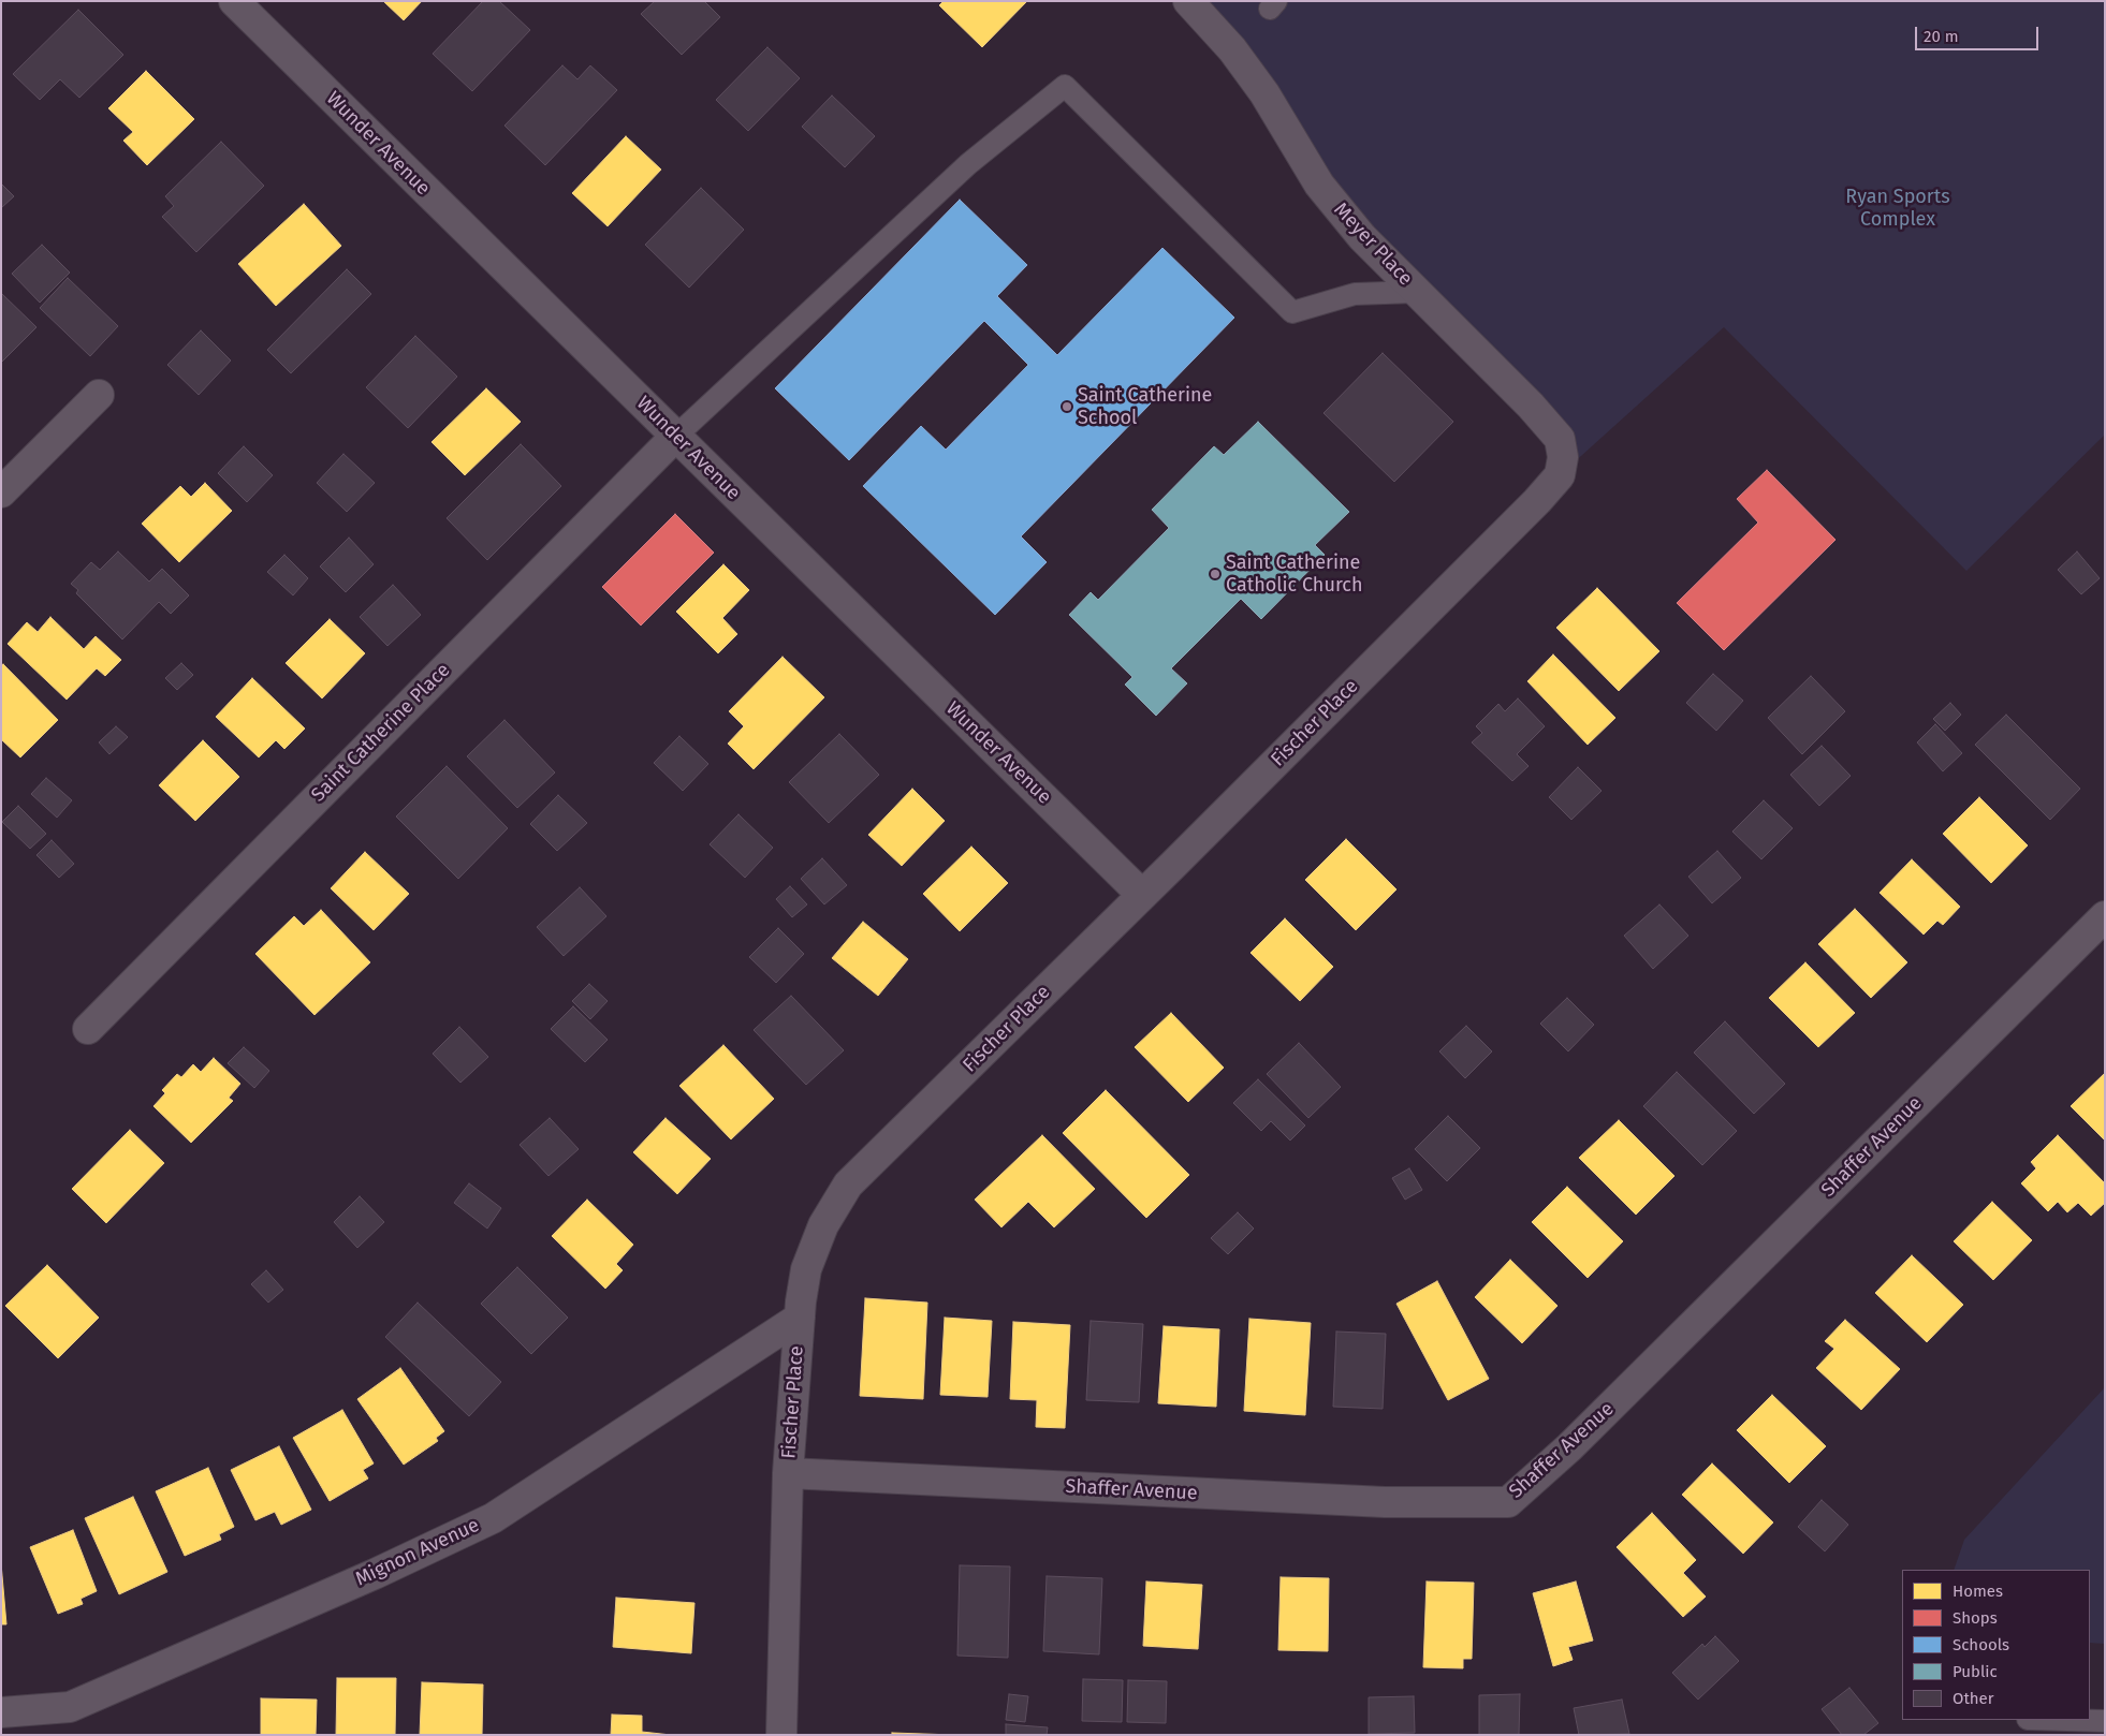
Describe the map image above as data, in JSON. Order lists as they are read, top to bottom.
{
  "streets": {
    "street": [
      "Wunder Avenue",
      "Meyer Place",
      "Fischer Place",
      "Saint Catherine Place",
      "Shaffer Avenue",
      "Mignon Avenue"
    ]
  },
  "crossings": [
    ["Wunder Avenue", "Fischer Place"],
    ["Wunder Avenue", "Saint Catherine Place"],
    ["Meyer Place", "Fischer Place"],
    ["Fischer Place", "Shaffer Avenue"],
    ["Fischer Place", "Mignon Avenue"]
  ],
  "parks": ["Ryan Sports Complex"],
  "places": ["Saint Catherine School", "Saint Catherine Catholic Church"],
  "legend": [
    "Homes",
    "Shops",
    "Schools",
    "Public",
    "Other"
  ],
  "scale_bar": "20 m"
}
